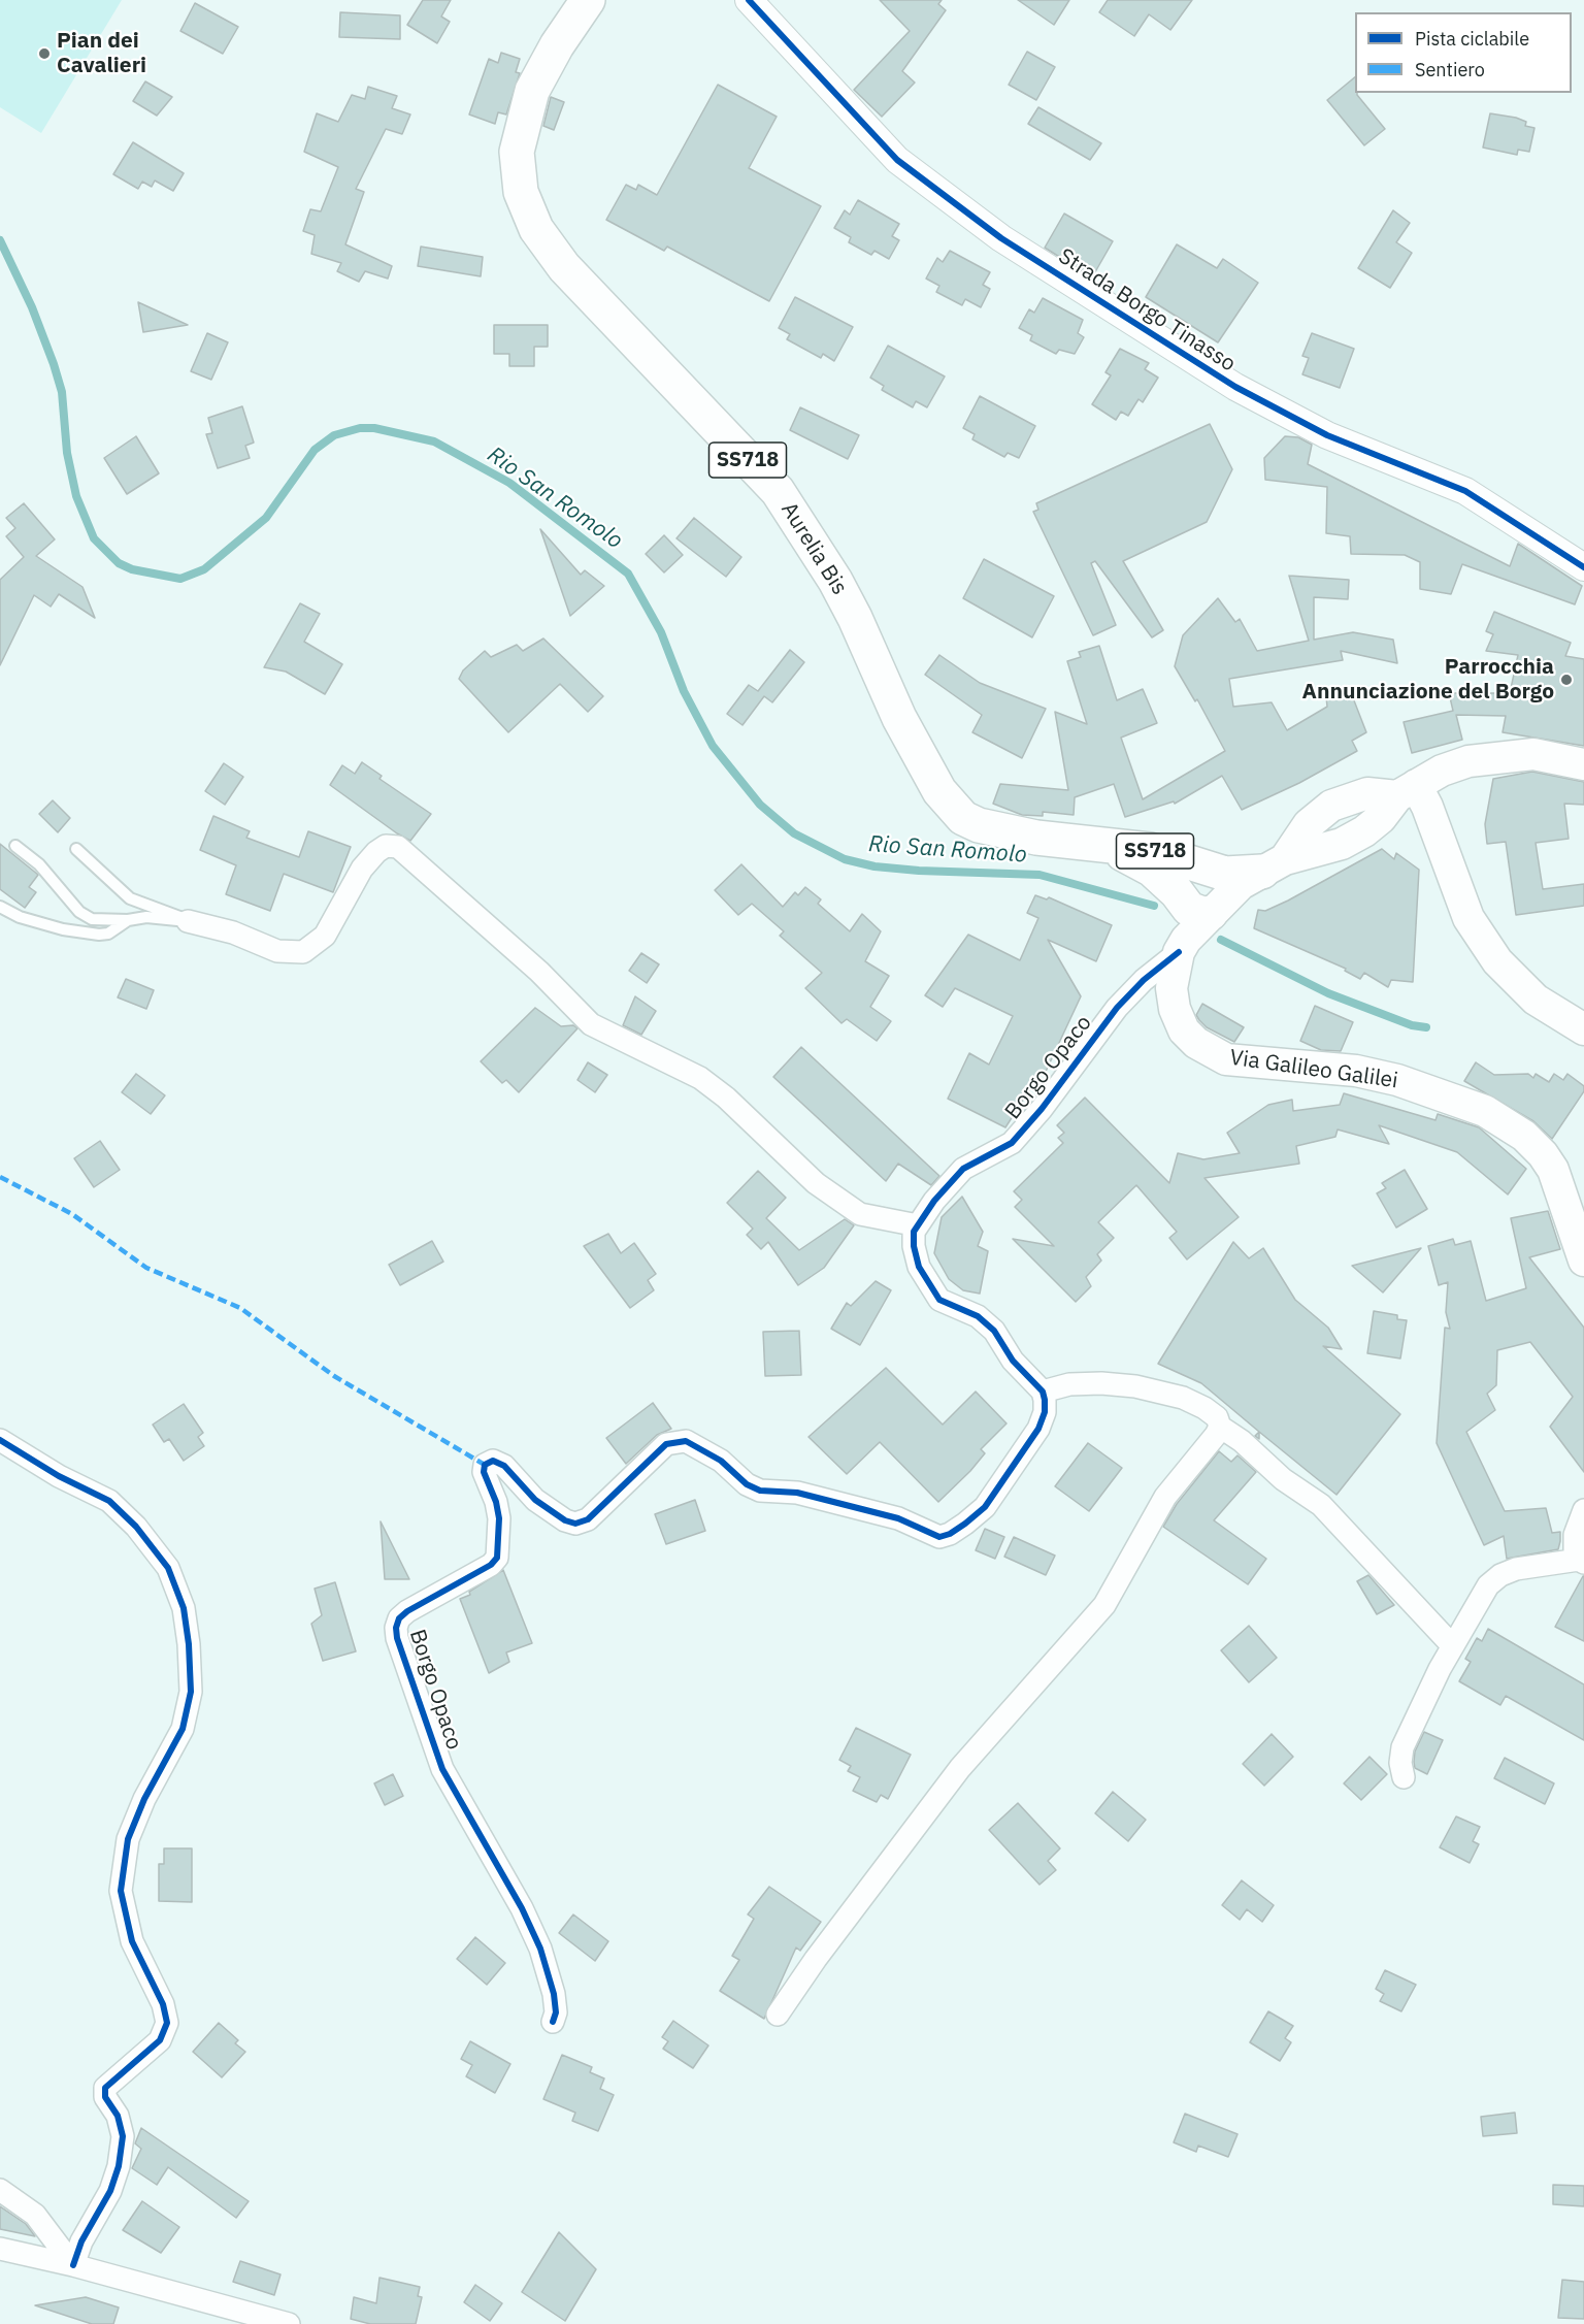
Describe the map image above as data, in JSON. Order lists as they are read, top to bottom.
{
  "streets": {
    "highway": ["SS718", "Aurelia Bis"],
    "main road": ["Via Galileo Galilei"],
    "street": ["Strada Borgo Tinasso", "Borgo Opaco"]
  },
  "crossings": [
    ["SS718", "Aurelia Bis"],
    ["SS718", "Borgo Opaco"],
    ["SS718", "Via Galileo Galilei"],
    ["Borgo Opaco", "Via Galileo Galilei"]
  ],
  "water": ["Rio San Romolo"],
  "places": ["Pian dei Cavalieri", "Parrocchia Annunciazione del Borgo"],
  "legend": ["Pista ciclabile", "Sentiero"]
}
